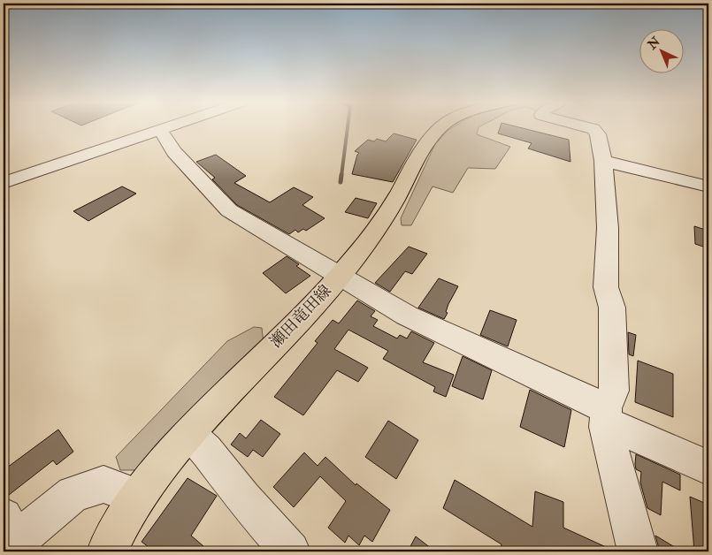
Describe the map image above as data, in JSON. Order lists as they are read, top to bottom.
{
  "streets": {
    "main road": ["瀬田竜田線"]
  },
  "north": "top left"
}
